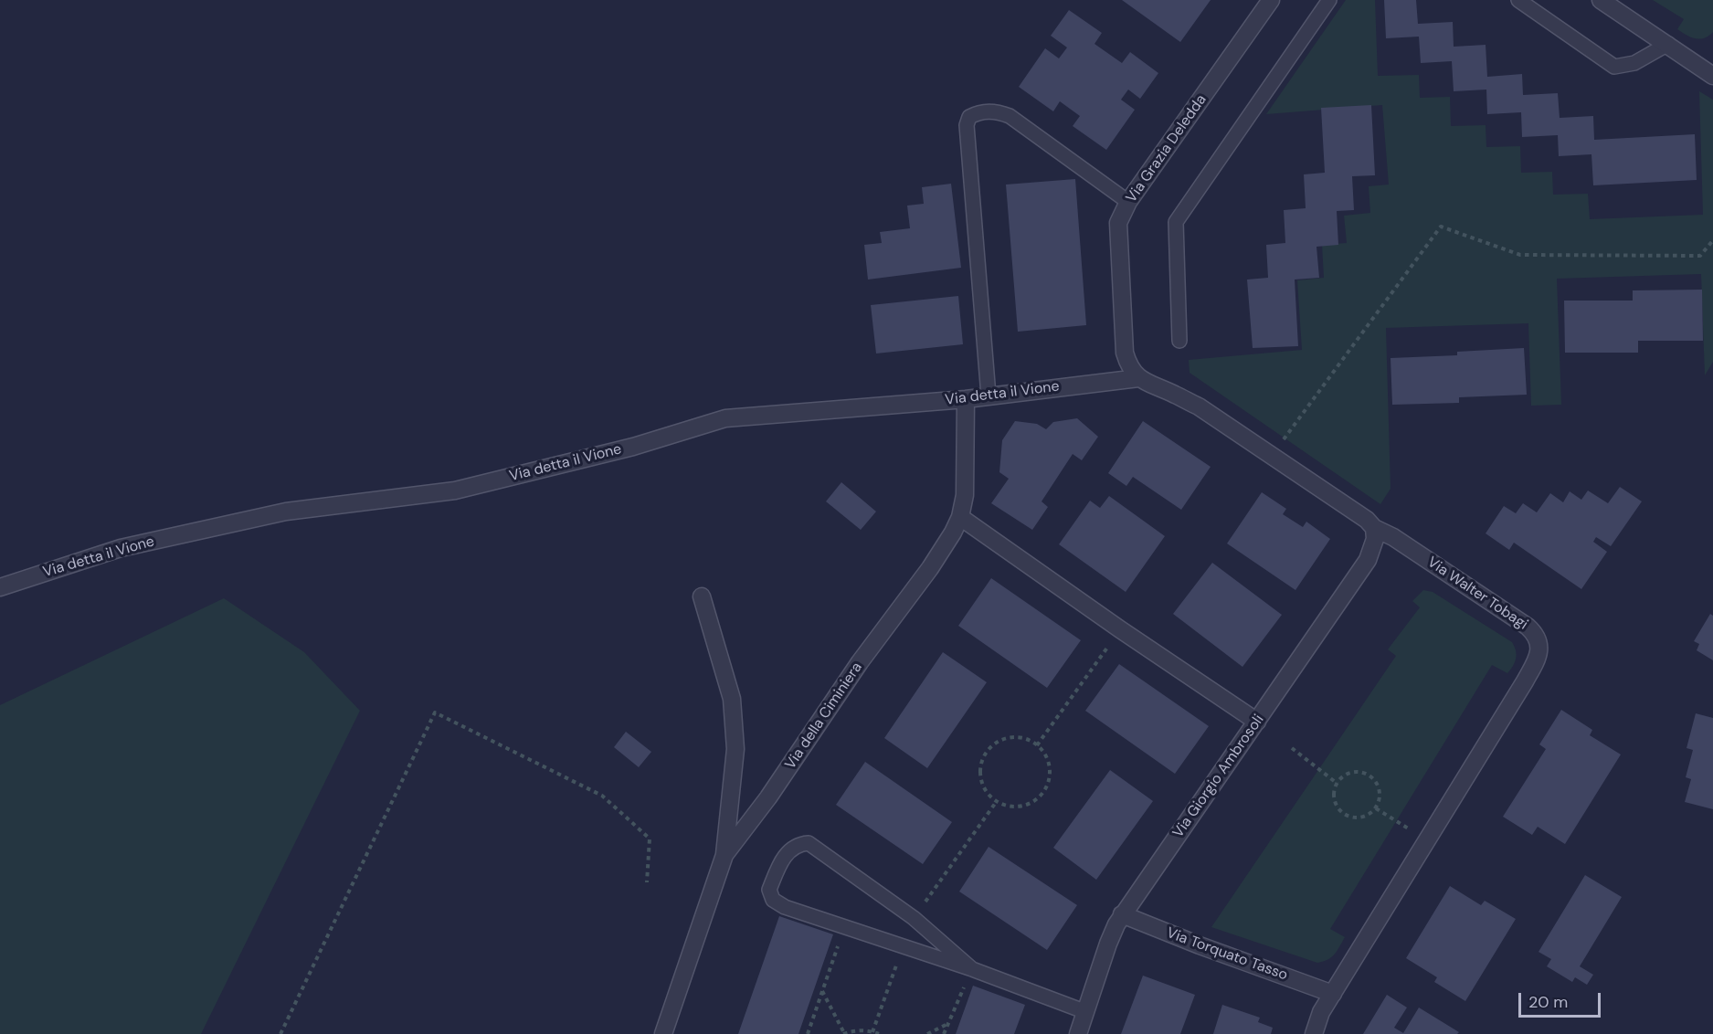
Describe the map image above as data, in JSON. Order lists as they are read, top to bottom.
{
  "streets": {
    "street": [
      "Via Grazia Deledda",
      "Via detta il Vione",
      "Via Walter Tobagi",
      "Via della Ciminiera",
      "Via Giorgio Ambrosoli",
      "Via Torquato Tasso"
    ]
  },
  "crossings": [
    ["Via Grazia Deledda", "Via detta il Vione"],
    ["Via Grazia Deledda", "Via Walter Tobagi"],
    ["Via detta il Vione", "Via Walter Tobagi"],
    ["Via detta il Vione", "Via della Ciminiera"],
    ["Via Walter Tobagi", "Via Giorgio Ambrosoli"],
    ["Via Walter Tobagi", "Via Torquato Tasso"],
    ["Via Giorgio Ambrosoli", "Via Torquato Tasso"]
  ],
  "scale_bar": "20 m"
}
